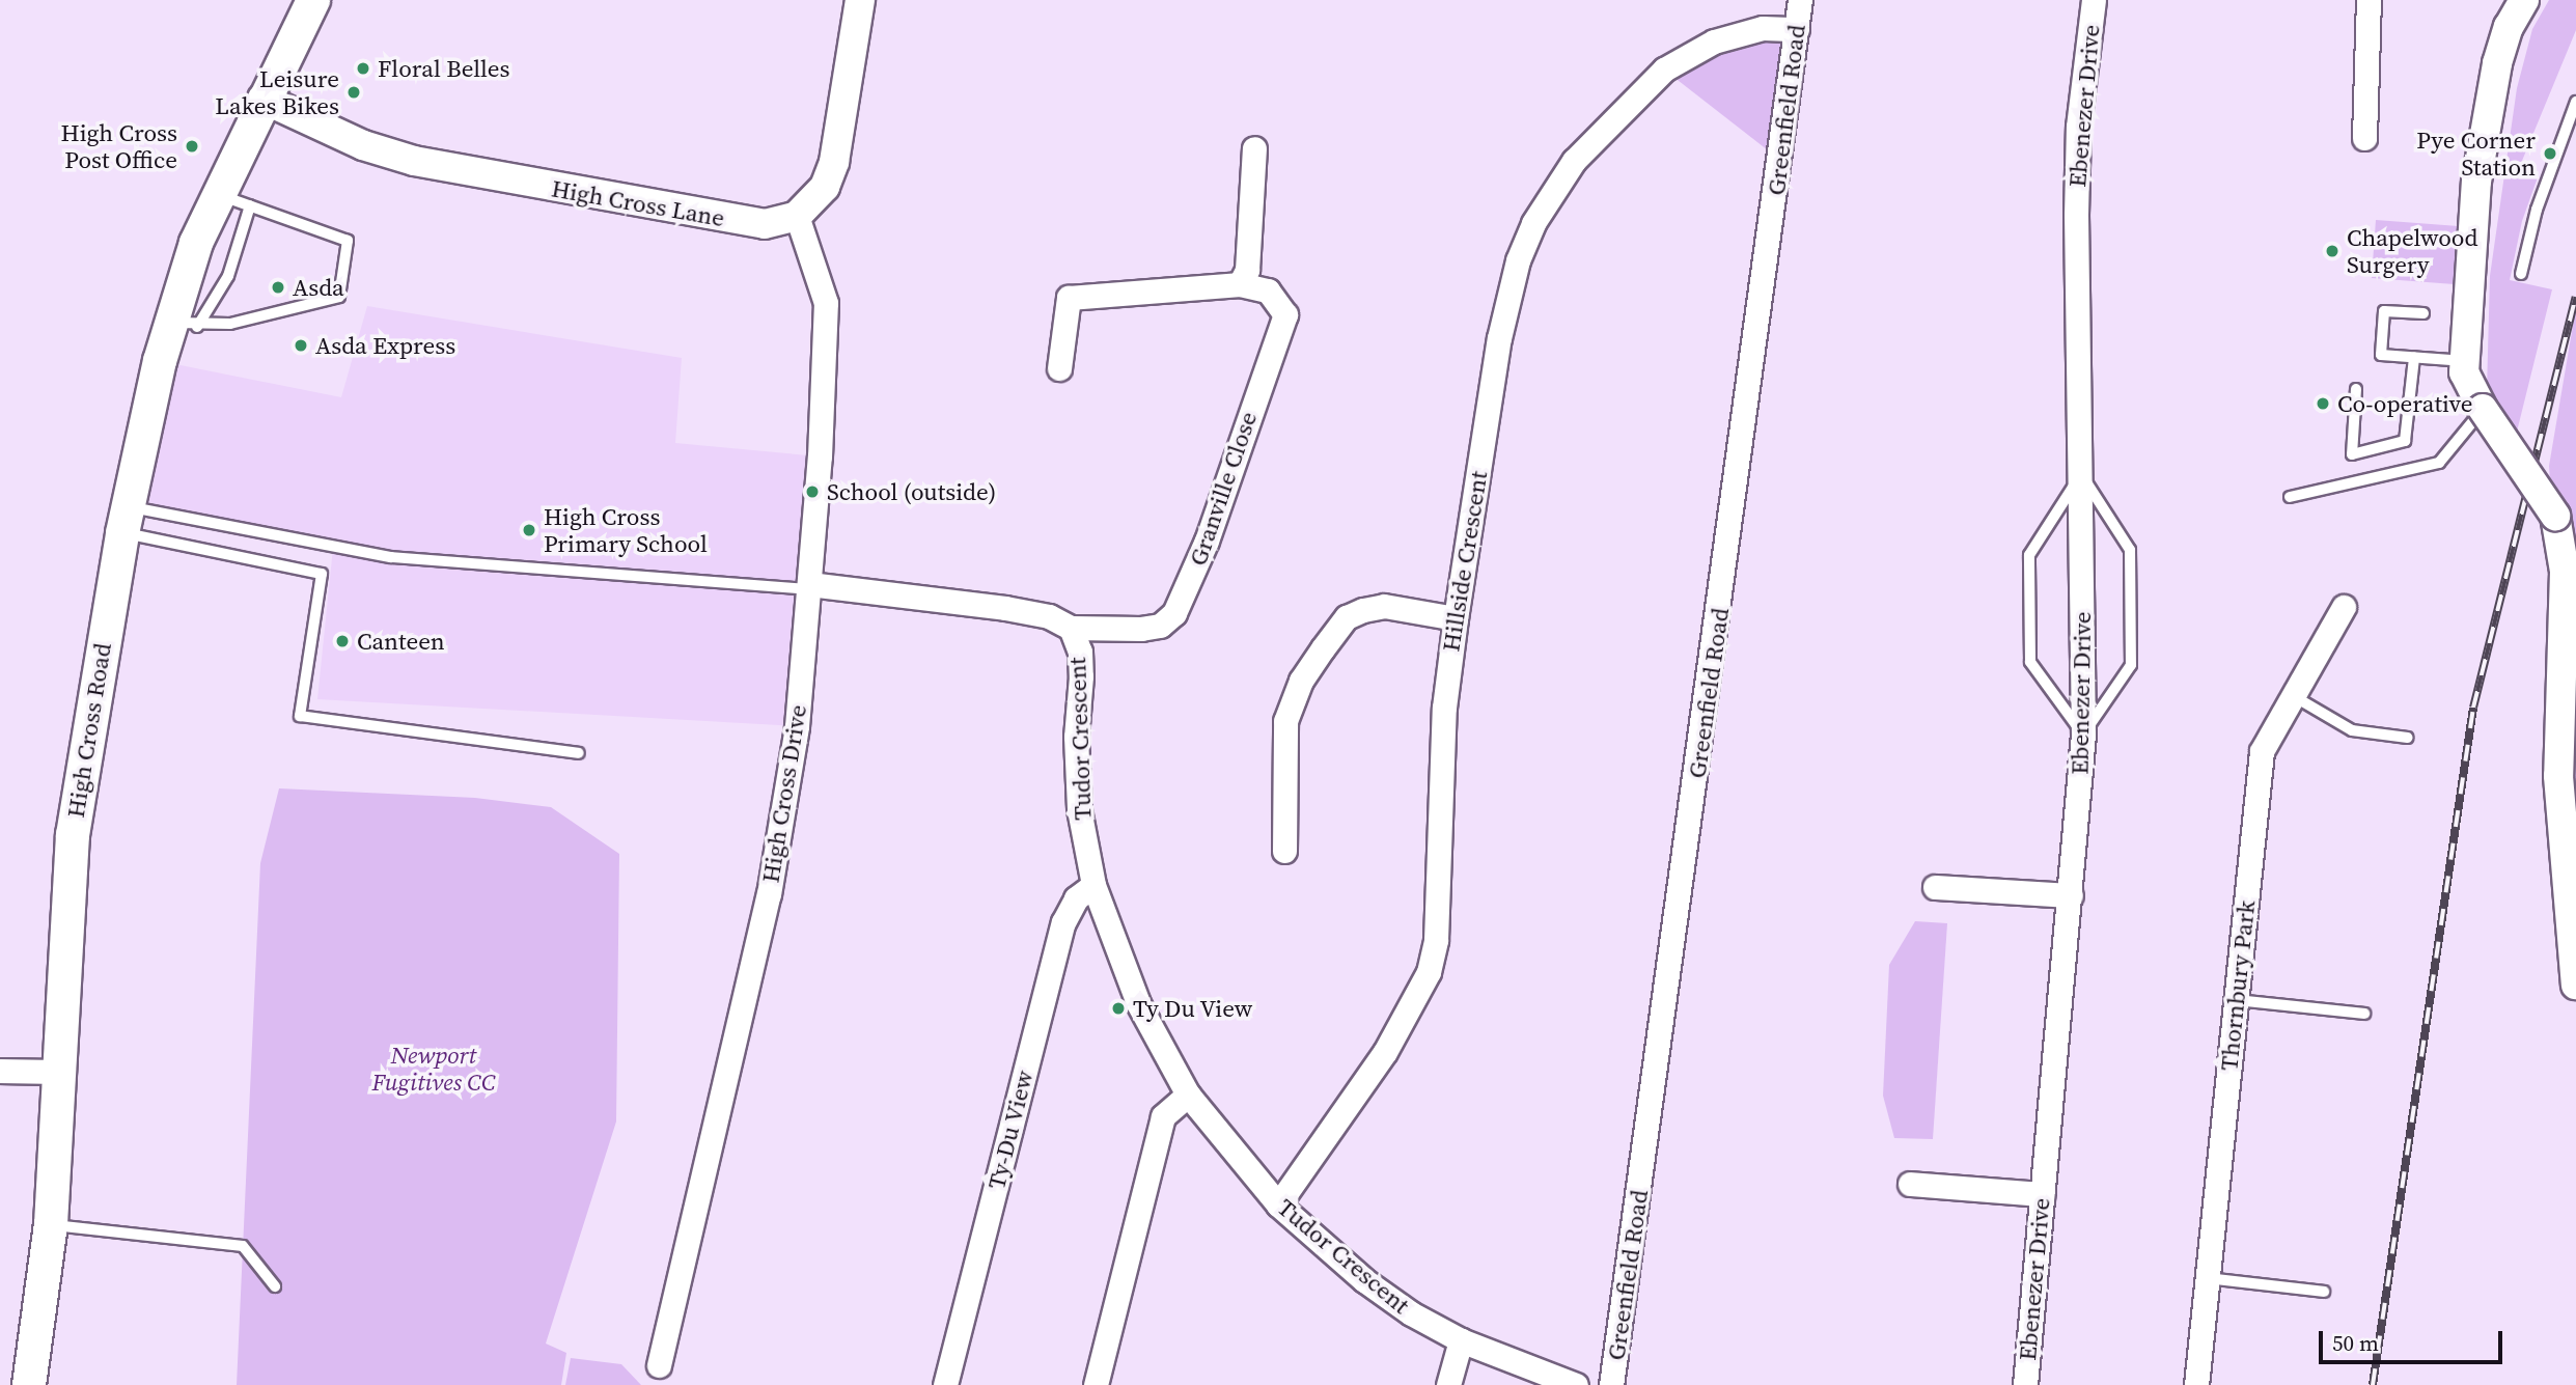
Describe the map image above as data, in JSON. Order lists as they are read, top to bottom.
{
  "streets": {
    "main road": ["High Cross Road"],
    "street": [
      "Ebenezer Drive",
      "Greenfield Road",
      "High Cross Lane",
      "Granville Close",
      "Hillside Crescent",
      "Tudor Crescent",
      "High Cross Drive",
      "Thornbury Park",
      "Ty-Du View"
    ]
  },
  "crossings": [
    ["Greenfield Road", "Hillside Crescent"],
    ["High Cross Lane", "High Cross Road"],
    ["High Cross Lane", "High Cross Drive"],
    ["Granville Close", "Tudor Crescent"],
    ["Hillside Crescent", "Tudor Crescent"],
    ["Tudor Crescent", "High Cross Drive"],
    ["Tudor Crescent", "Ty-Du View"]
  ],
  "parks": ["Newport Fugitives CC"],
  "places": [
    "Floral Belles",
    "Leisure Lakes Bikes",
    "High Cross Post Office",
    "Pye Corner Station",
    "Chapelwood Surgery",
    "Asda",
    "Asda Express",
    "Co-operative",
    "School (outside)",
    "High Cross Primary School",
    "Canteen",
    "Ty Du View"
  ],
  "scale_bar": "50 m"
}
